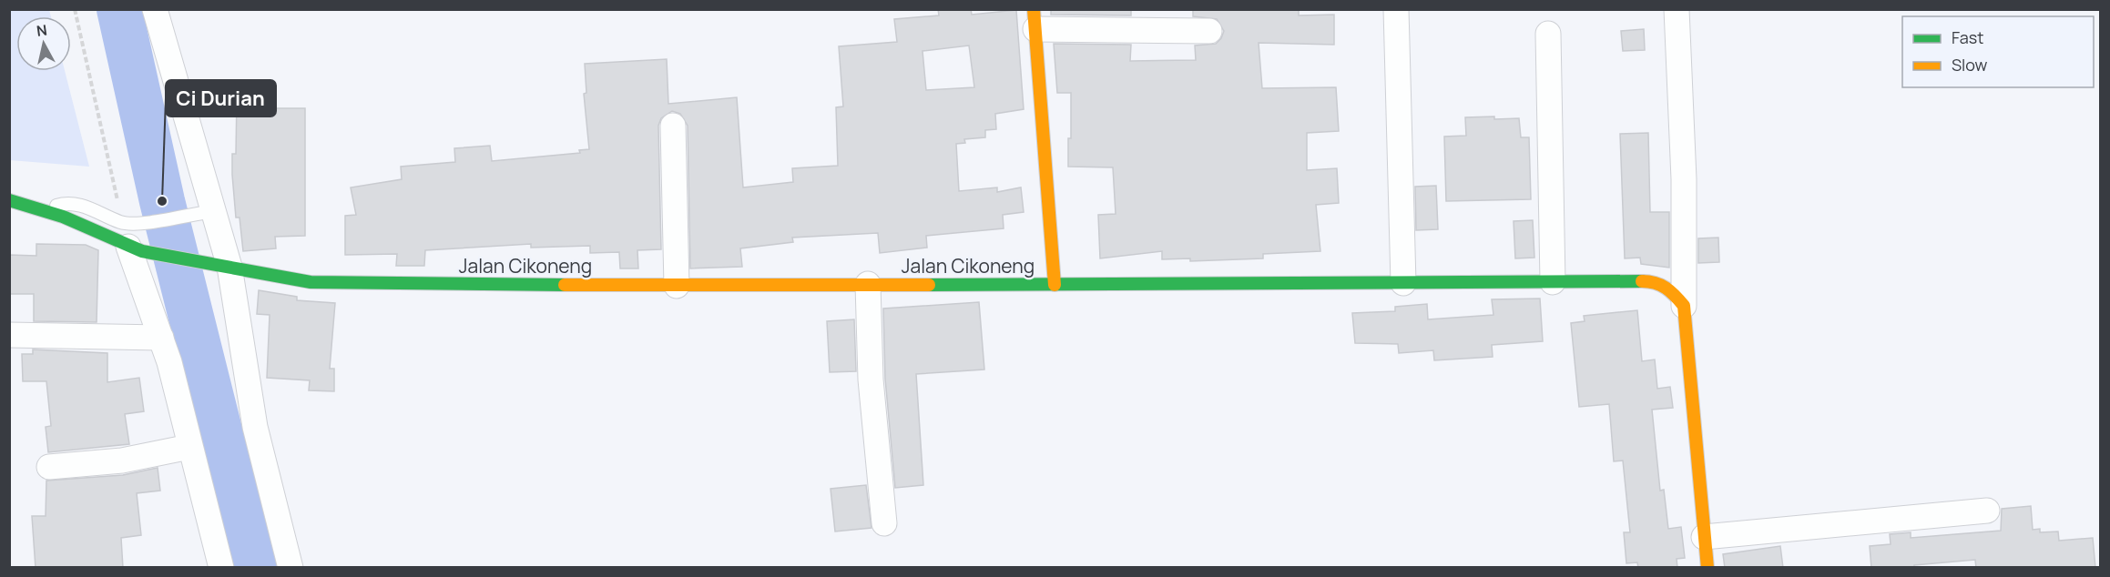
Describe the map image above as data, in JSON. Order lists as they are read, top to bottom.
{
  "streets": {
    "street": ["Jalan Cikoneng"]
  },
  "places": ["Ci Durian"],
  "legend": ["Fast", "Slow"],
  "north": "top"
}
